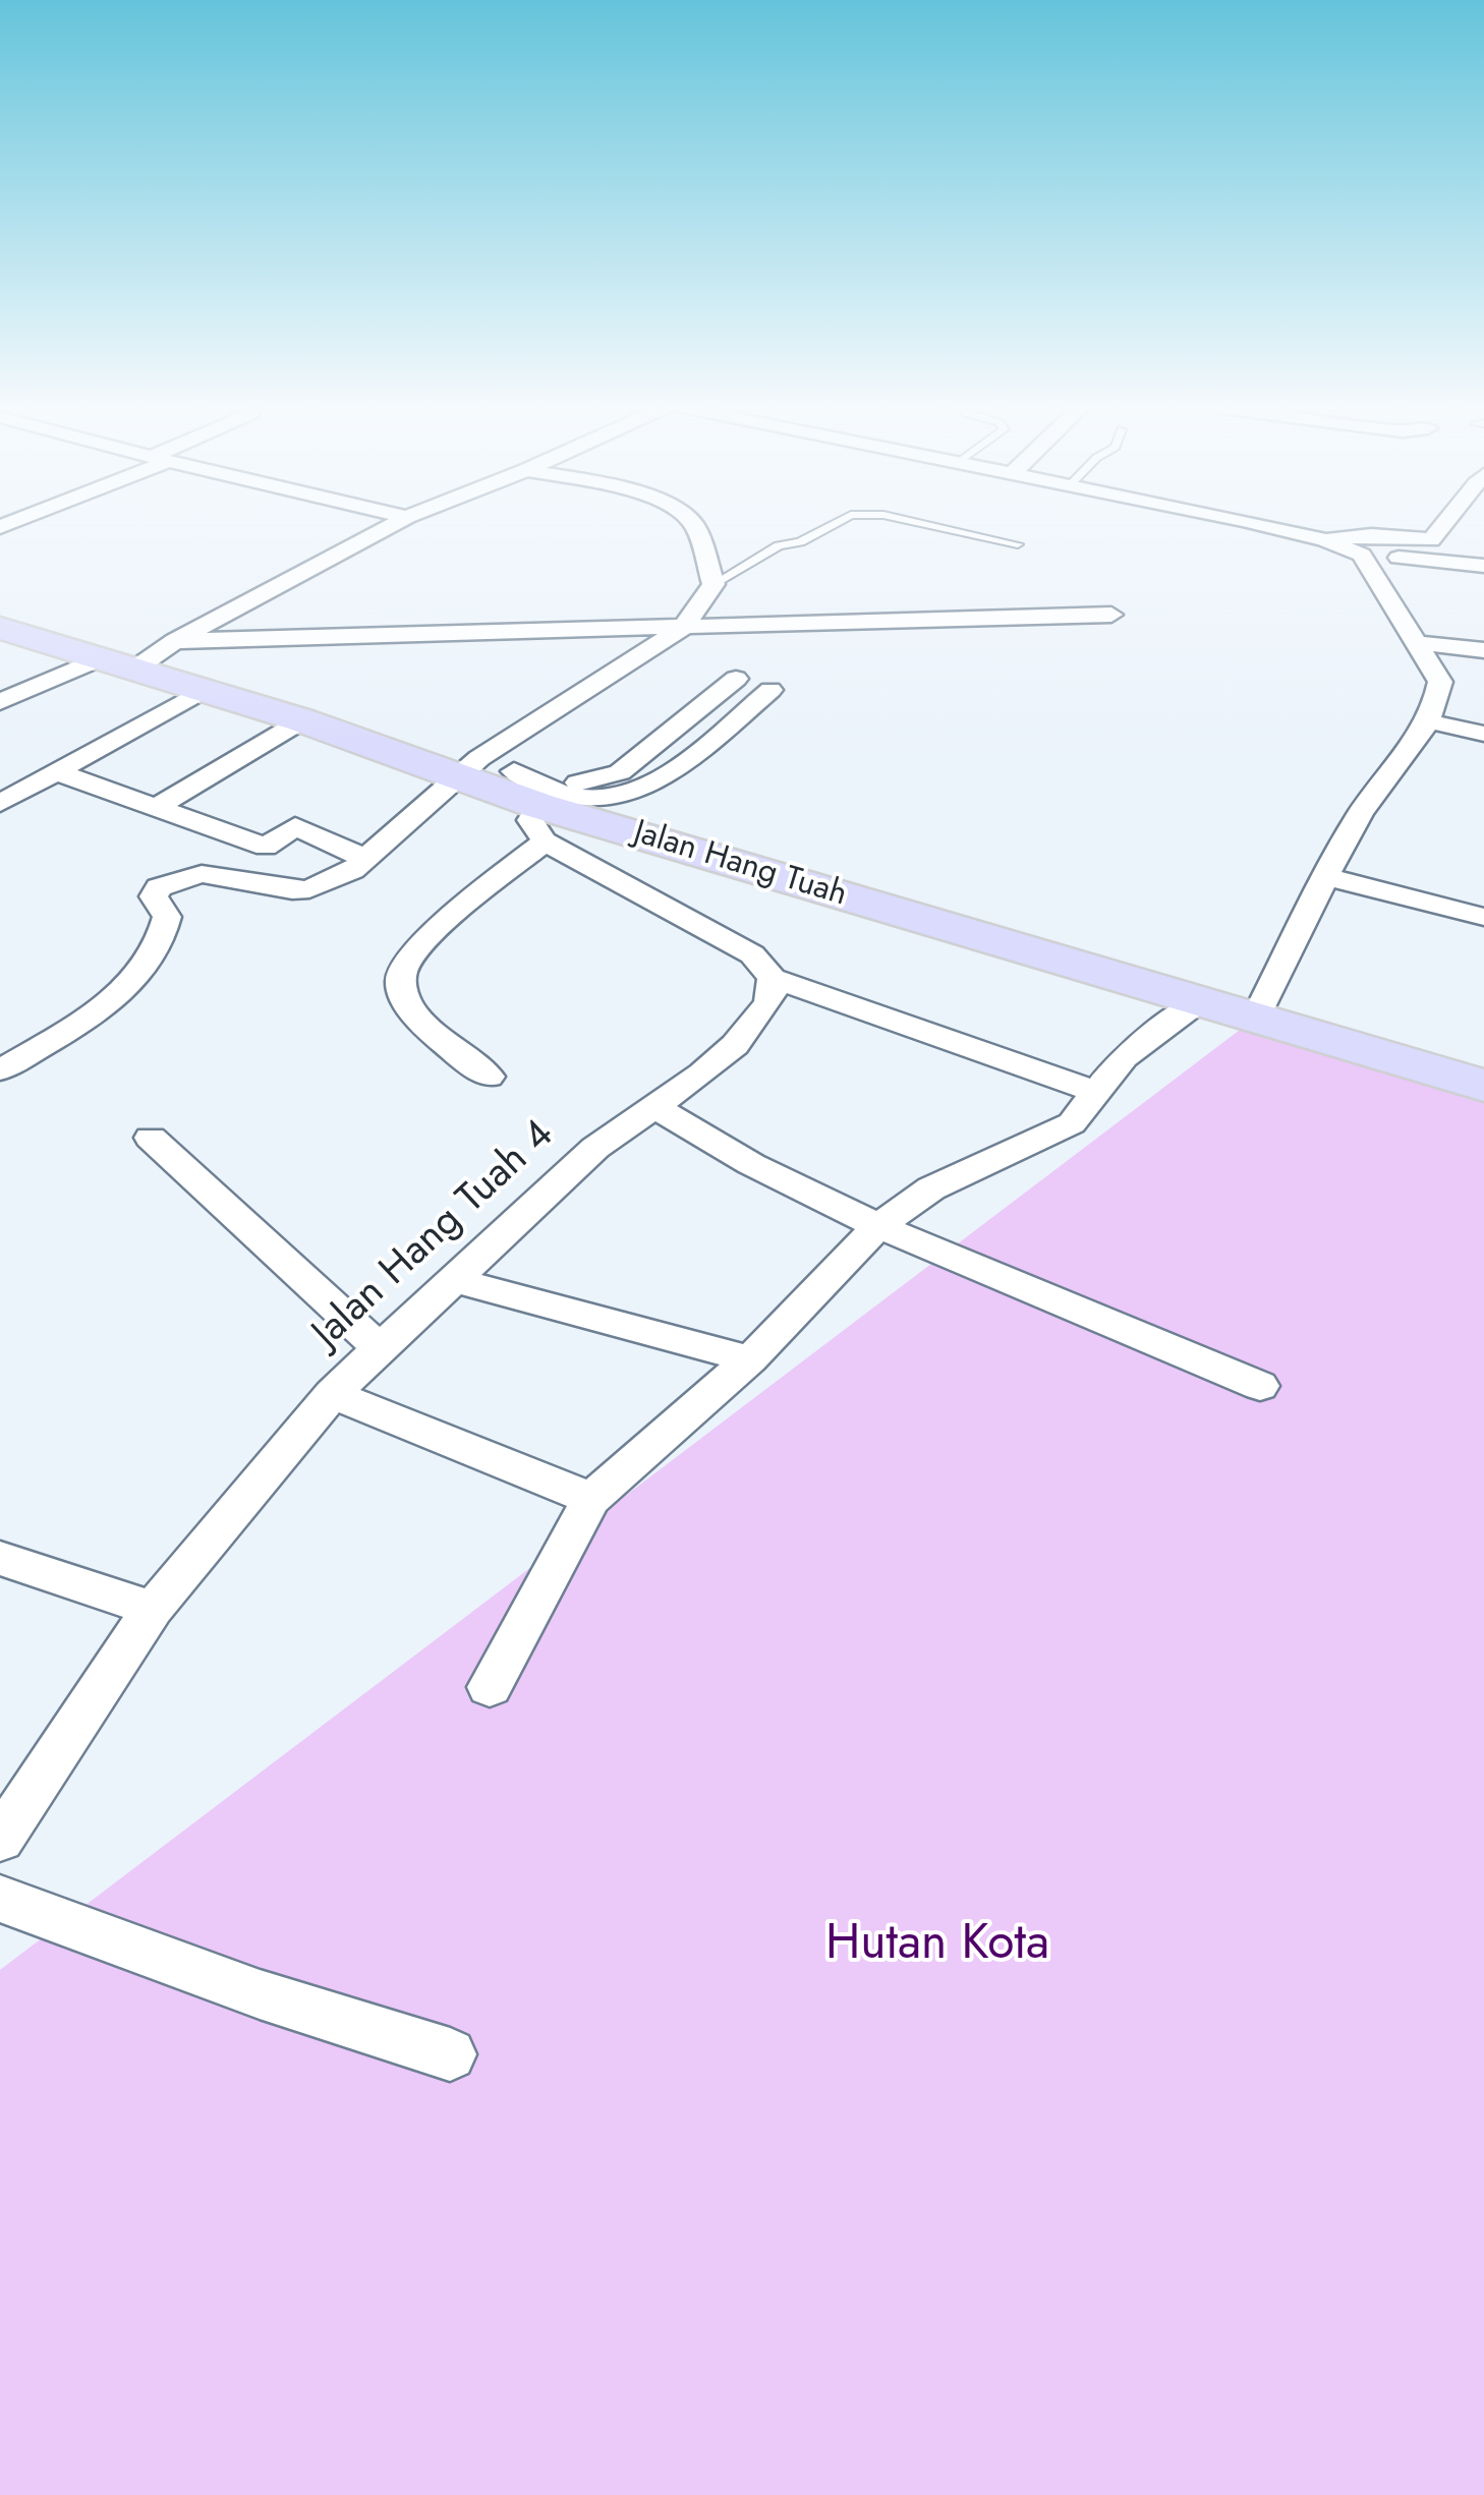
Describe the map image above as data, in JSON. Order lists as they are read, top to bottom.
{
  "streets": {
    "main road": ["Jalan Hang Tuah"],
    "street": ["Jalan Hang Tuah 4"]
  },
  "parks": ["Hutan Kota"]
}
